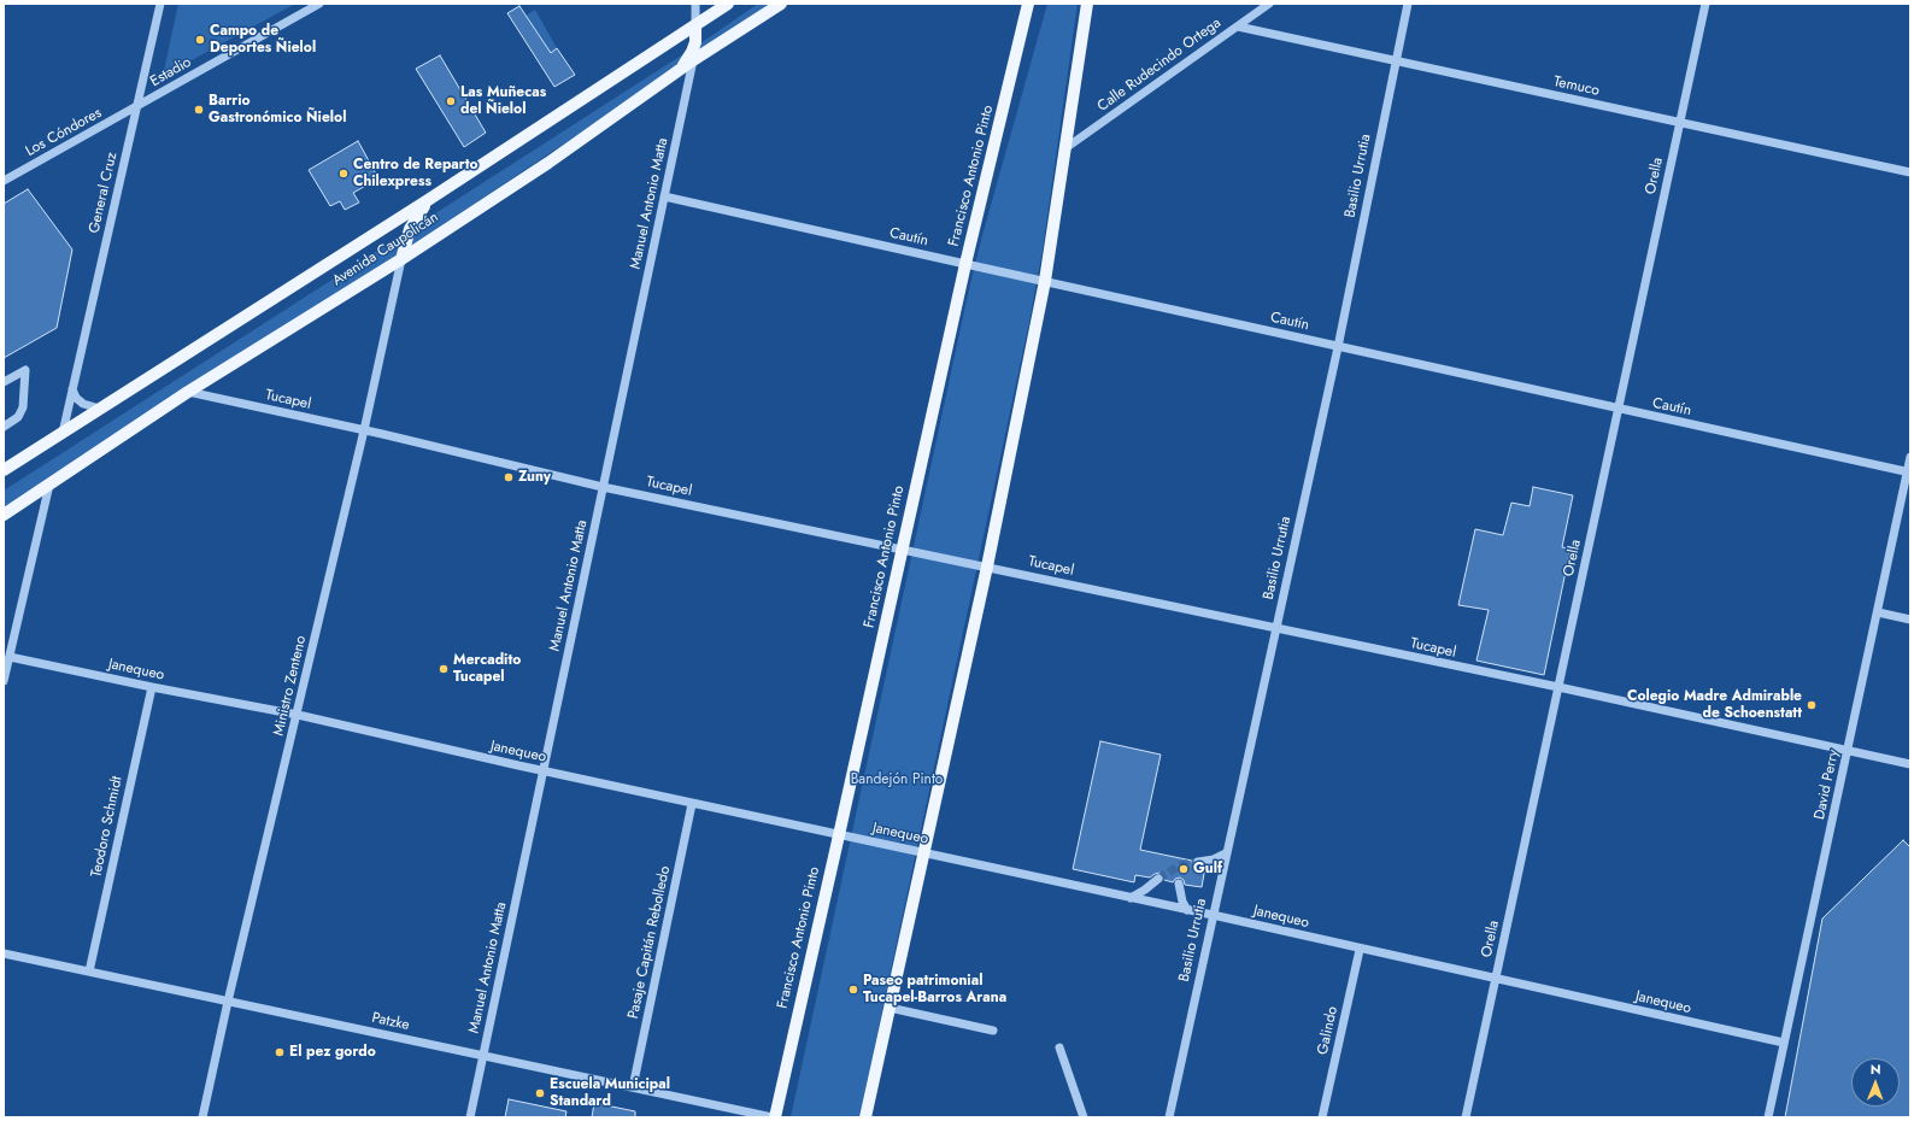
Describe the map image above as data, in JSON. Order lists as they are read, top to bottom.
{
  "streets": {
    "main road": ["Francisco Antonio Pinto", "Avenida Caupolicán"],
    "street": [
      "Calle Rudecindo Ortega",
      "Estadio",
      "Temuco",
      "Los Cóndores",
      "Basilio Urrutia",
      "Orella",
      "General Cruz",
      "Manuel Antonio Matta",
      "Cautín",
      "Tucapel",
      "Janequeo",
      "Ministro Zenteno",
      "David Perry",
      "Teodoro Schmidt",
      "Pasaje Capitán Rebolledo",
      "Patzke",
      "Galindo"
    ]
  },
  "crossings": [
    ["Calle Rudecindo Ortega", "Temuco"],
    ["Estadio", "Los Cóndores"],
    ["Estadio", "General Cruz"],
    ["Temuco", "Basilio Urrutia"],
    ["Temuco", "Orella"],
    ["Los Cóndores", "General Cruz"],
    ["Francisco Antonio Pinto", "Cautín"],
    ["Francisco Antonio Pinto", "Tucapel"],
    ["Francisco Antonio Pinto", "Janequeo"],
    ["Francisco Antonio Pinto", "Patzke"],
    ["Basilio Urrutia", "Cautín"],
    ["Basilio Urrutia", "Tucapel"],
    ["Basilio Urrutia", "Janequeo"],
    ["Orella", "Cautín"],
    ["Orella", "Tucapel"],
    ["Orella", "Janequeo"],
    ["General Cruz", "Avenida Caupolicán"],
    ["Manuel Antonio Matta", "Cautín"],
    ["Manuel Antonio Matta", "Avenida Caupolicán"],
    ["Manuel Antonio Matta", "Tucapel"],
    ["Manuel Antonio Matta", "Janequeo"],
    ["Manuel Antonio Matta", "Patzke"],
    ["Cautín", "David Perry"],
    ["Avenida Caupolicán", "Tucapel"],
    ["Avenida Caupolicán", "Ministro Zenteno"],
    ["Tucapel", "Ministro Zenteno"],
    ["Tucapel", "David Perry"],
    ["Janequeo", "Ministro Zenteno"],
    ["Janequeo", "David Perry"],
    ["Janequeo", "Teodoro Schmidt"],
    ["Janequeo", "Pasaje Capitán Rebolledo"],
    ["Janequeo", "Galindo"],
    ["Ministro Zenteno", "Patzke"],
    ["Teodoro Schmidt", "Patzke"],
    ["Pasaje Capitán Rebolledo", "Patzke"]
  ],
  "parks": ["Bandejón Pinto"],
  "places": [
    "Campo de Deportes Ñielol",
    "Las Muñecas del Ñielol",
    "Barrio Gastronómico Ñielol",
    "Centro de Reparto Chilexpress",
    "Zuny",
    "Mercadito Tucapel",
    "Colegio Madre Admirable de Schoenstatt",
    "Gulf",
    "Paseo patrimonial Tucapel-Barros Arana",
    "El pez gordo",
    "Escuela Municipal Standard"
  ],
  "north": "top"
}
